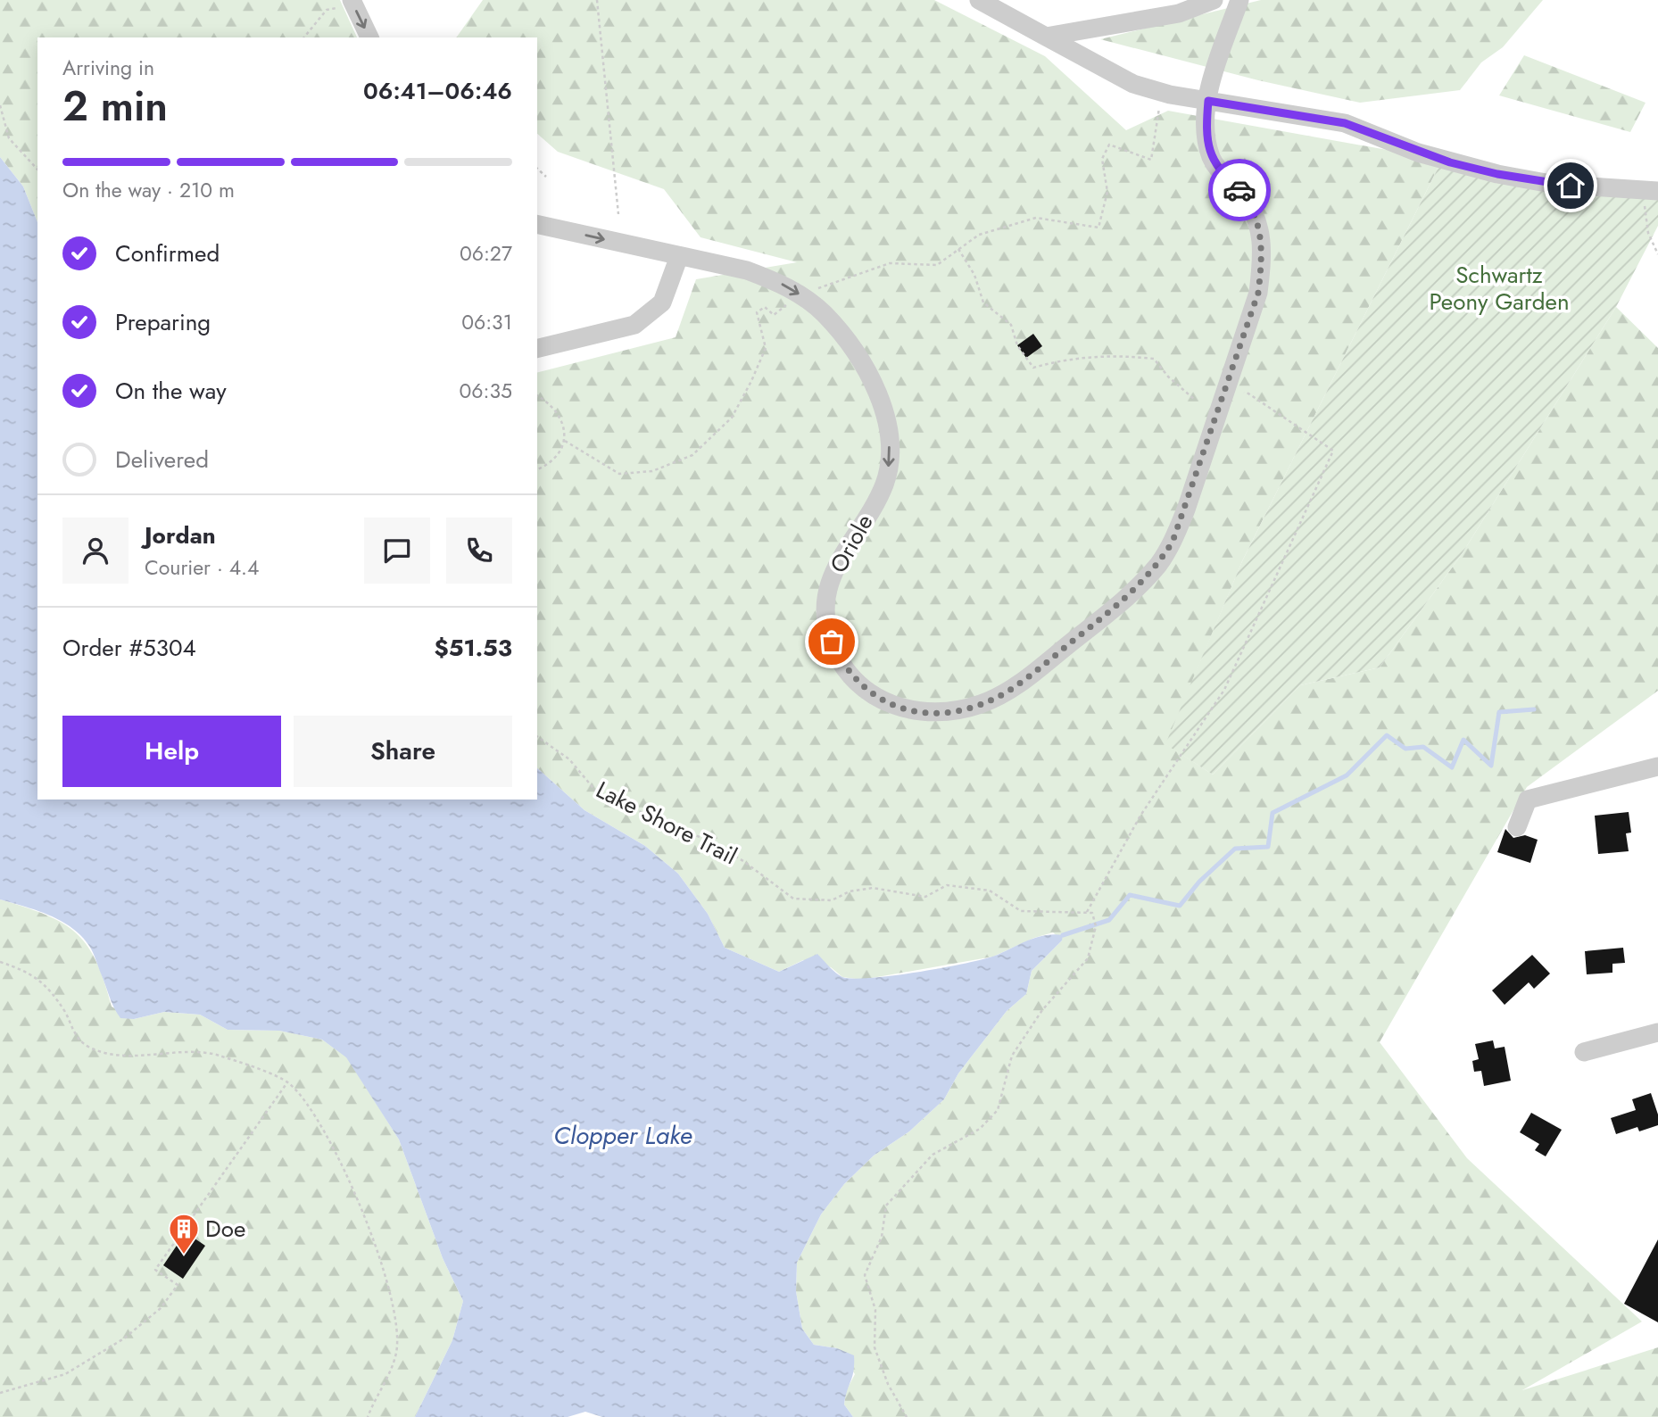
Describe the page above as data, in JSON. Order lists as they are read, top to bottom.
{
  "streets": {
    "street": ["Oriole"],
    "path": ["Lake Shore Trail"]
  },
  "water": ["Clopper Lake"],
  "parks": ["Schwartz Peony Garden"],
  "places": {
    "building": ["Doe"]
  },
  "page": {
    "heading": ["2 min", "Arriving in", "06:41–06:46"],
    "panel": [
      "Jordan",
      "Courier · 4.4",
      "Order #5304",
      "$51.53"
    ],
    "bar": "On the way · 210 m",
    "list": [
      ["Confirmed", "06:27"],
      ["Preparing", "06:31"],
      ["On the way", "06:35"],
      "Delivered"
    ],
    "buttons": ["Help", "Share"]
  }
}
